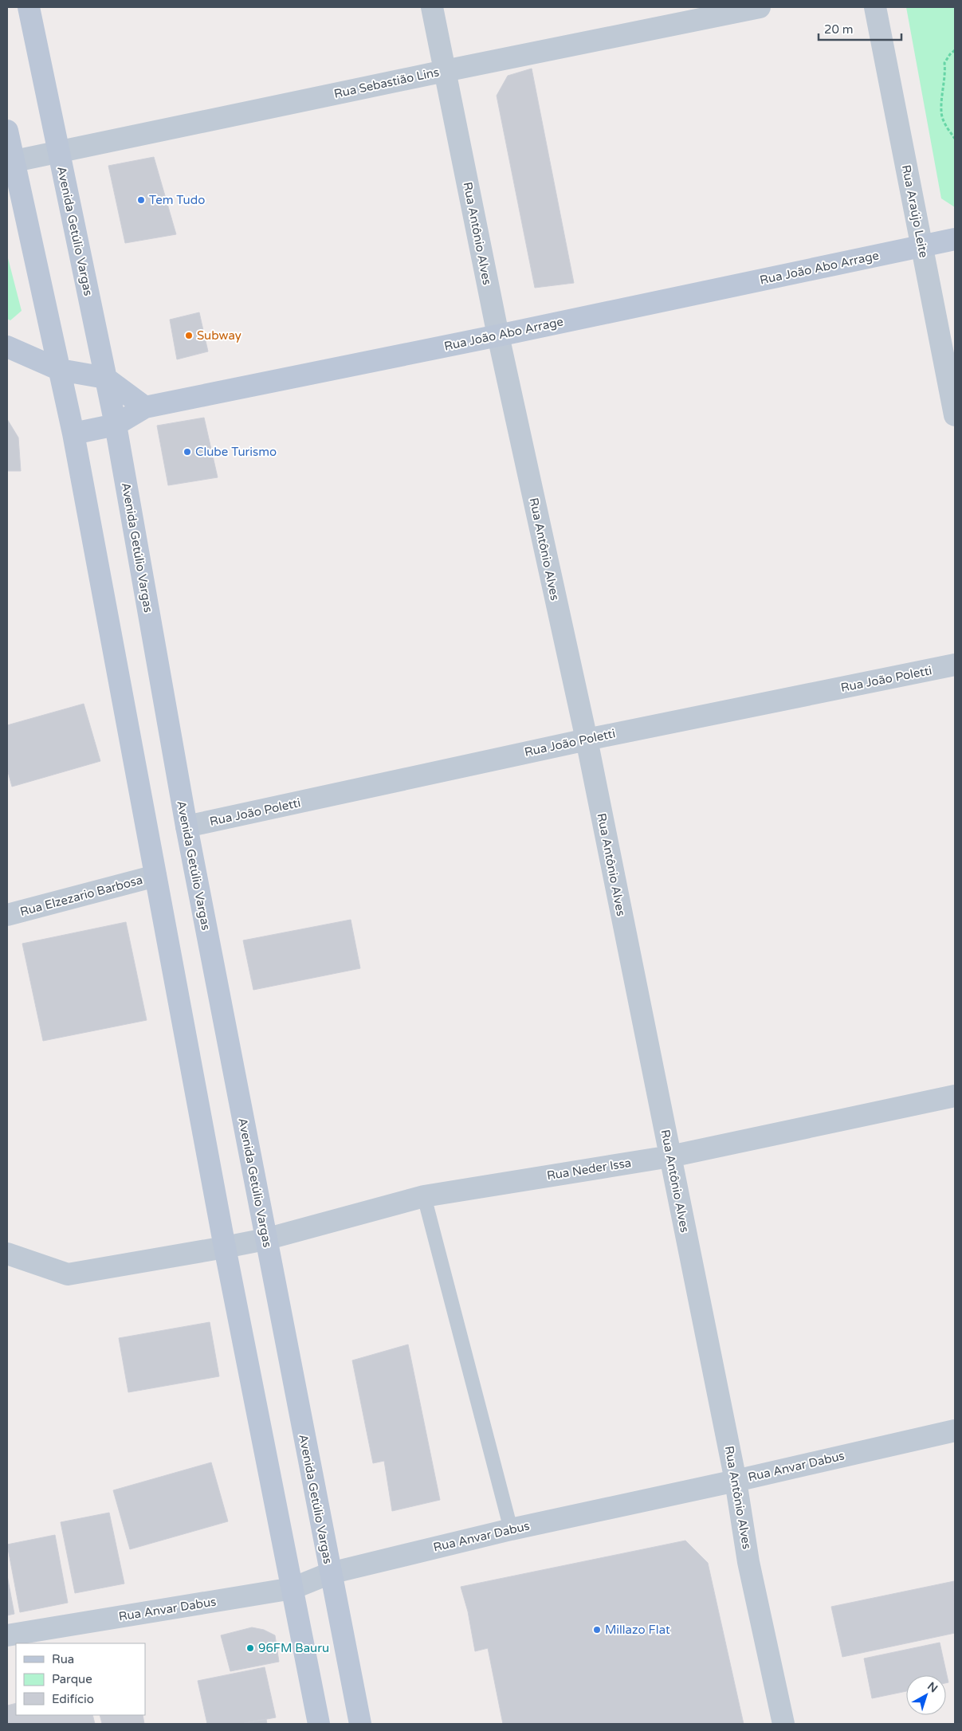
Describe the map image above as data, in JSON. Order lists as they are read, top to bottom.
{
  "streets": {
    "main road": ["Avenida Getúlio Vargas", "Rua João Abo Arrage"],
    "street": [
      "Rua Sebastião Lins",
      "Rua Araújo Leite",
      "Rua Antônio Alves",
      "Rua João Poletti",
      "Rua Elzezario Barbosa",
      "Rua Neder Issa",
      "Rua Anvar Dabus"
    ]
  },
  "crossings": [
    ["Rua Sebastião Lins", "Avenida Getúlio Vargas"],
    ["Rua Sebastião Lins", "Rua Antônio Alves"],
    ["Rua Araújo Leite", "Rua João Abo Arrage"],
    ["Avenida Getúlio Vargas", "Rua João Abo Arrage"],
    ["Avenida Getúlio Vargas", "Rua João Poletti"],
    ["Avenida Getúlio Vargas", "Rua Neder Issa"],
    ["Avenida Getúlio Vargas", "Rua Anvar Dabus"],
    ["Rua Antônio Alves", "Rua João Abo Arrage"],
    ["Rua Antônio Alves", "Rua João Poletti"],
    ["Rua Antônio Alves", "Rua Neder Issa"],
    ["Rua Antônio Alves", "Rua Anvar Dabus"]
  ],
  "places": [
    "Tem Tudo",
    "Subway",
    "Clube Turismo",
    "Millazo FIat",
    "96FM Bauru"
  ],
  "legend": ["Rua", "Parque", "Edifício"],
  "scale_bar": "20 m",
  "north": "top right"
}
